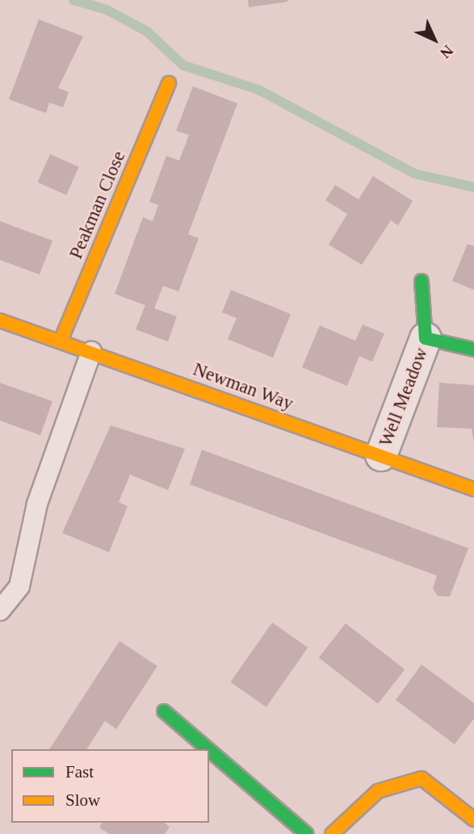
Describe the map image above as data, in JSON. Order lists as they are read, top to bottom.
{
  "streets": {
    "street": ["Peakman Close", "Newman Way", "Well Meadow"]
  },
  "crossings": [
    ["Peakman Close", "Newman Way"],
    ["Newman Way", "Well Meadow"]
  ],
  "legend": ["Fast", "Slow"],
  "north": "bottom right"
}
